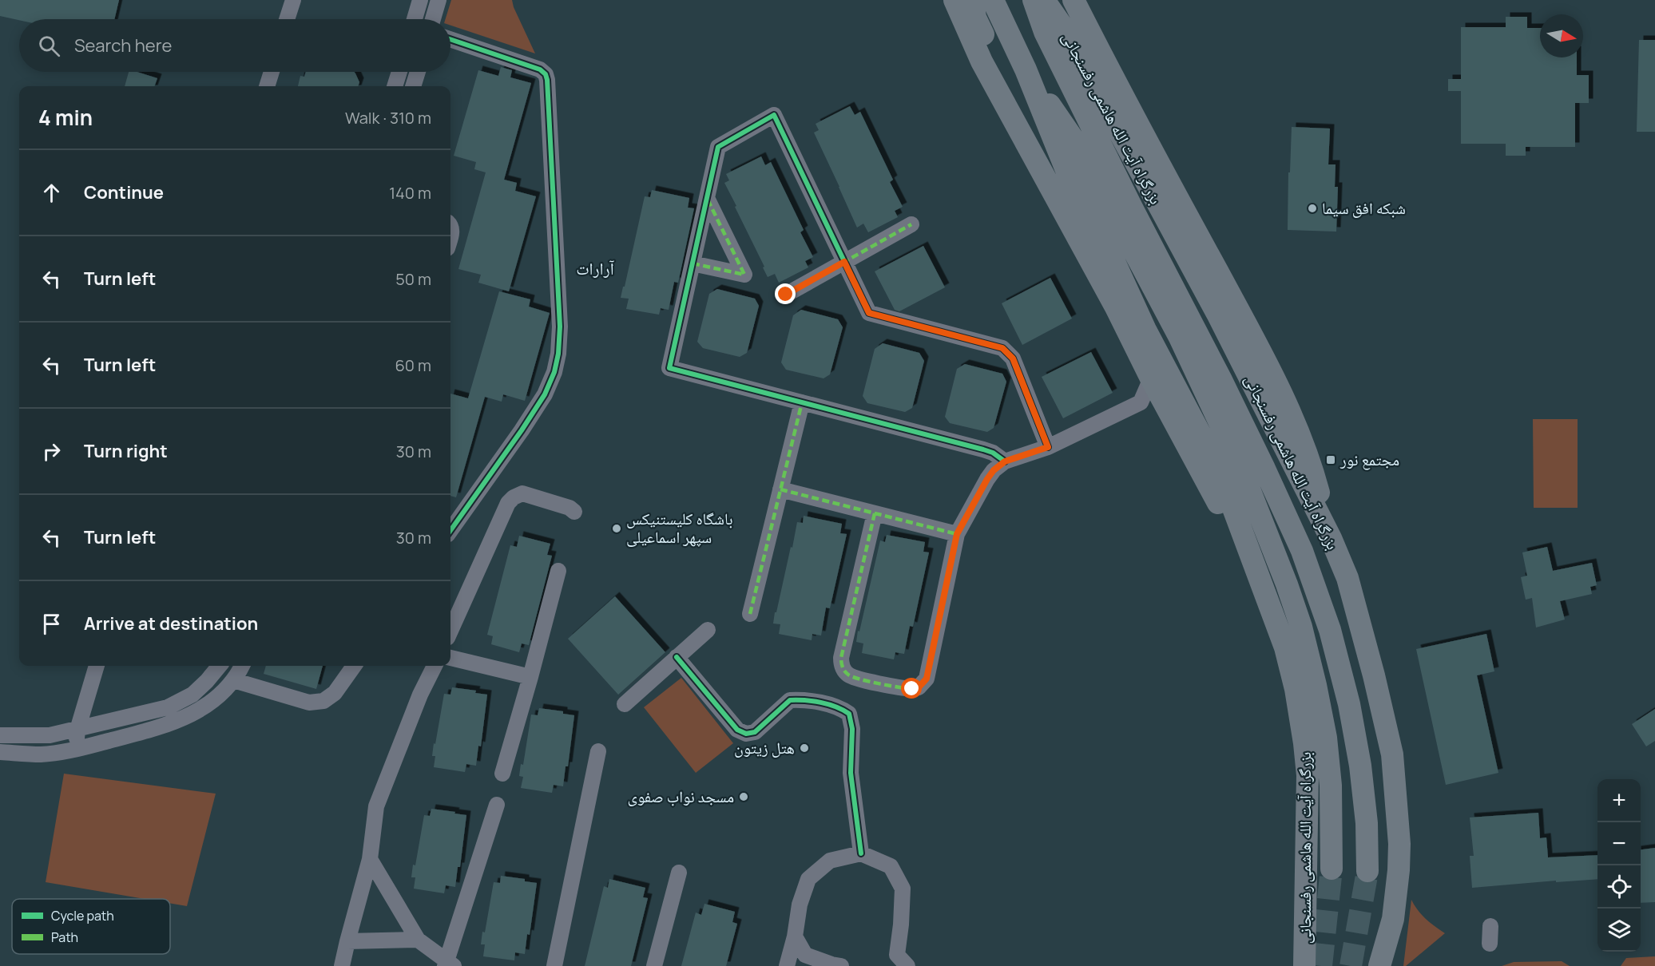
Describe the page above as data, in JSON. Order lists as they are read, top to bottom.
{
  "streets": {
    "highway": ["بزرگراه آیت الله هاشمی رفسنجانی"]
  },
  "districts": ["آرارات"],
  "places": {
    "other": [
      "شبکه افق سیما",
      "باشگاه کلیستنیکس سپهر اسماعیلی",
      "هتل زیتون",
      "مسجد نواب صفوی"
    ],
    "transit": ["مجتمع نور"]
  },
  "legend": ["Cycle path", "Path"],
  "north": "right",
  "page": {
    "search": "Search here",
    "heading": ["4 min", "Walk · 310 m"],
    "list": [
      ["Continue", "140 m"],
      ["Turn left", "50 m"],
      ["Turn left", "60 m"],
      ["Turn right", "30 m"],
      ["Turn left", "30 m"],
      "Arrive at destination"
    ],
    "map_buttons": ["+", "−"]
  }
}
